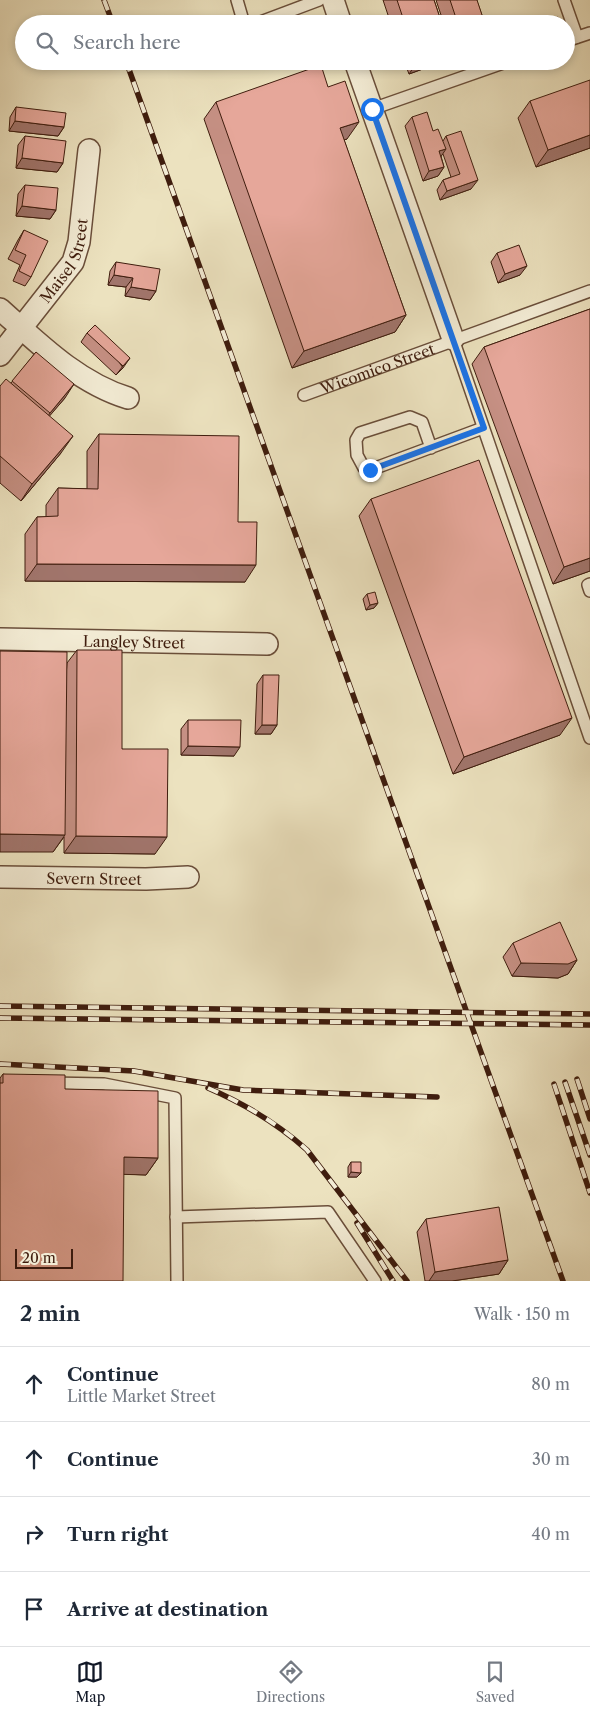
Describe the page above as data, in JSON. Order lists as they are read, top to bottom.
{
  "streets": {
    "street": ["Maisel Street", "Langley Street", "Severn Street"],
    "lane": ["Wicomico Street"]
  },
  "scale_bar": "20 m",
  "page": {
    "search": "Search here",
    "scale": "20 m",
    "heading": ["2 min", "Walk · 150 m"],
    "list": [
      ["Continue", "Little Market Street", "80 m"],
      ["Continue", "30 m"],
      ["Turn right", "40 m"],
      "Arrive at destination"
    ],
    "nav": ["Map", "Directions", "Saved"]
  }
}
